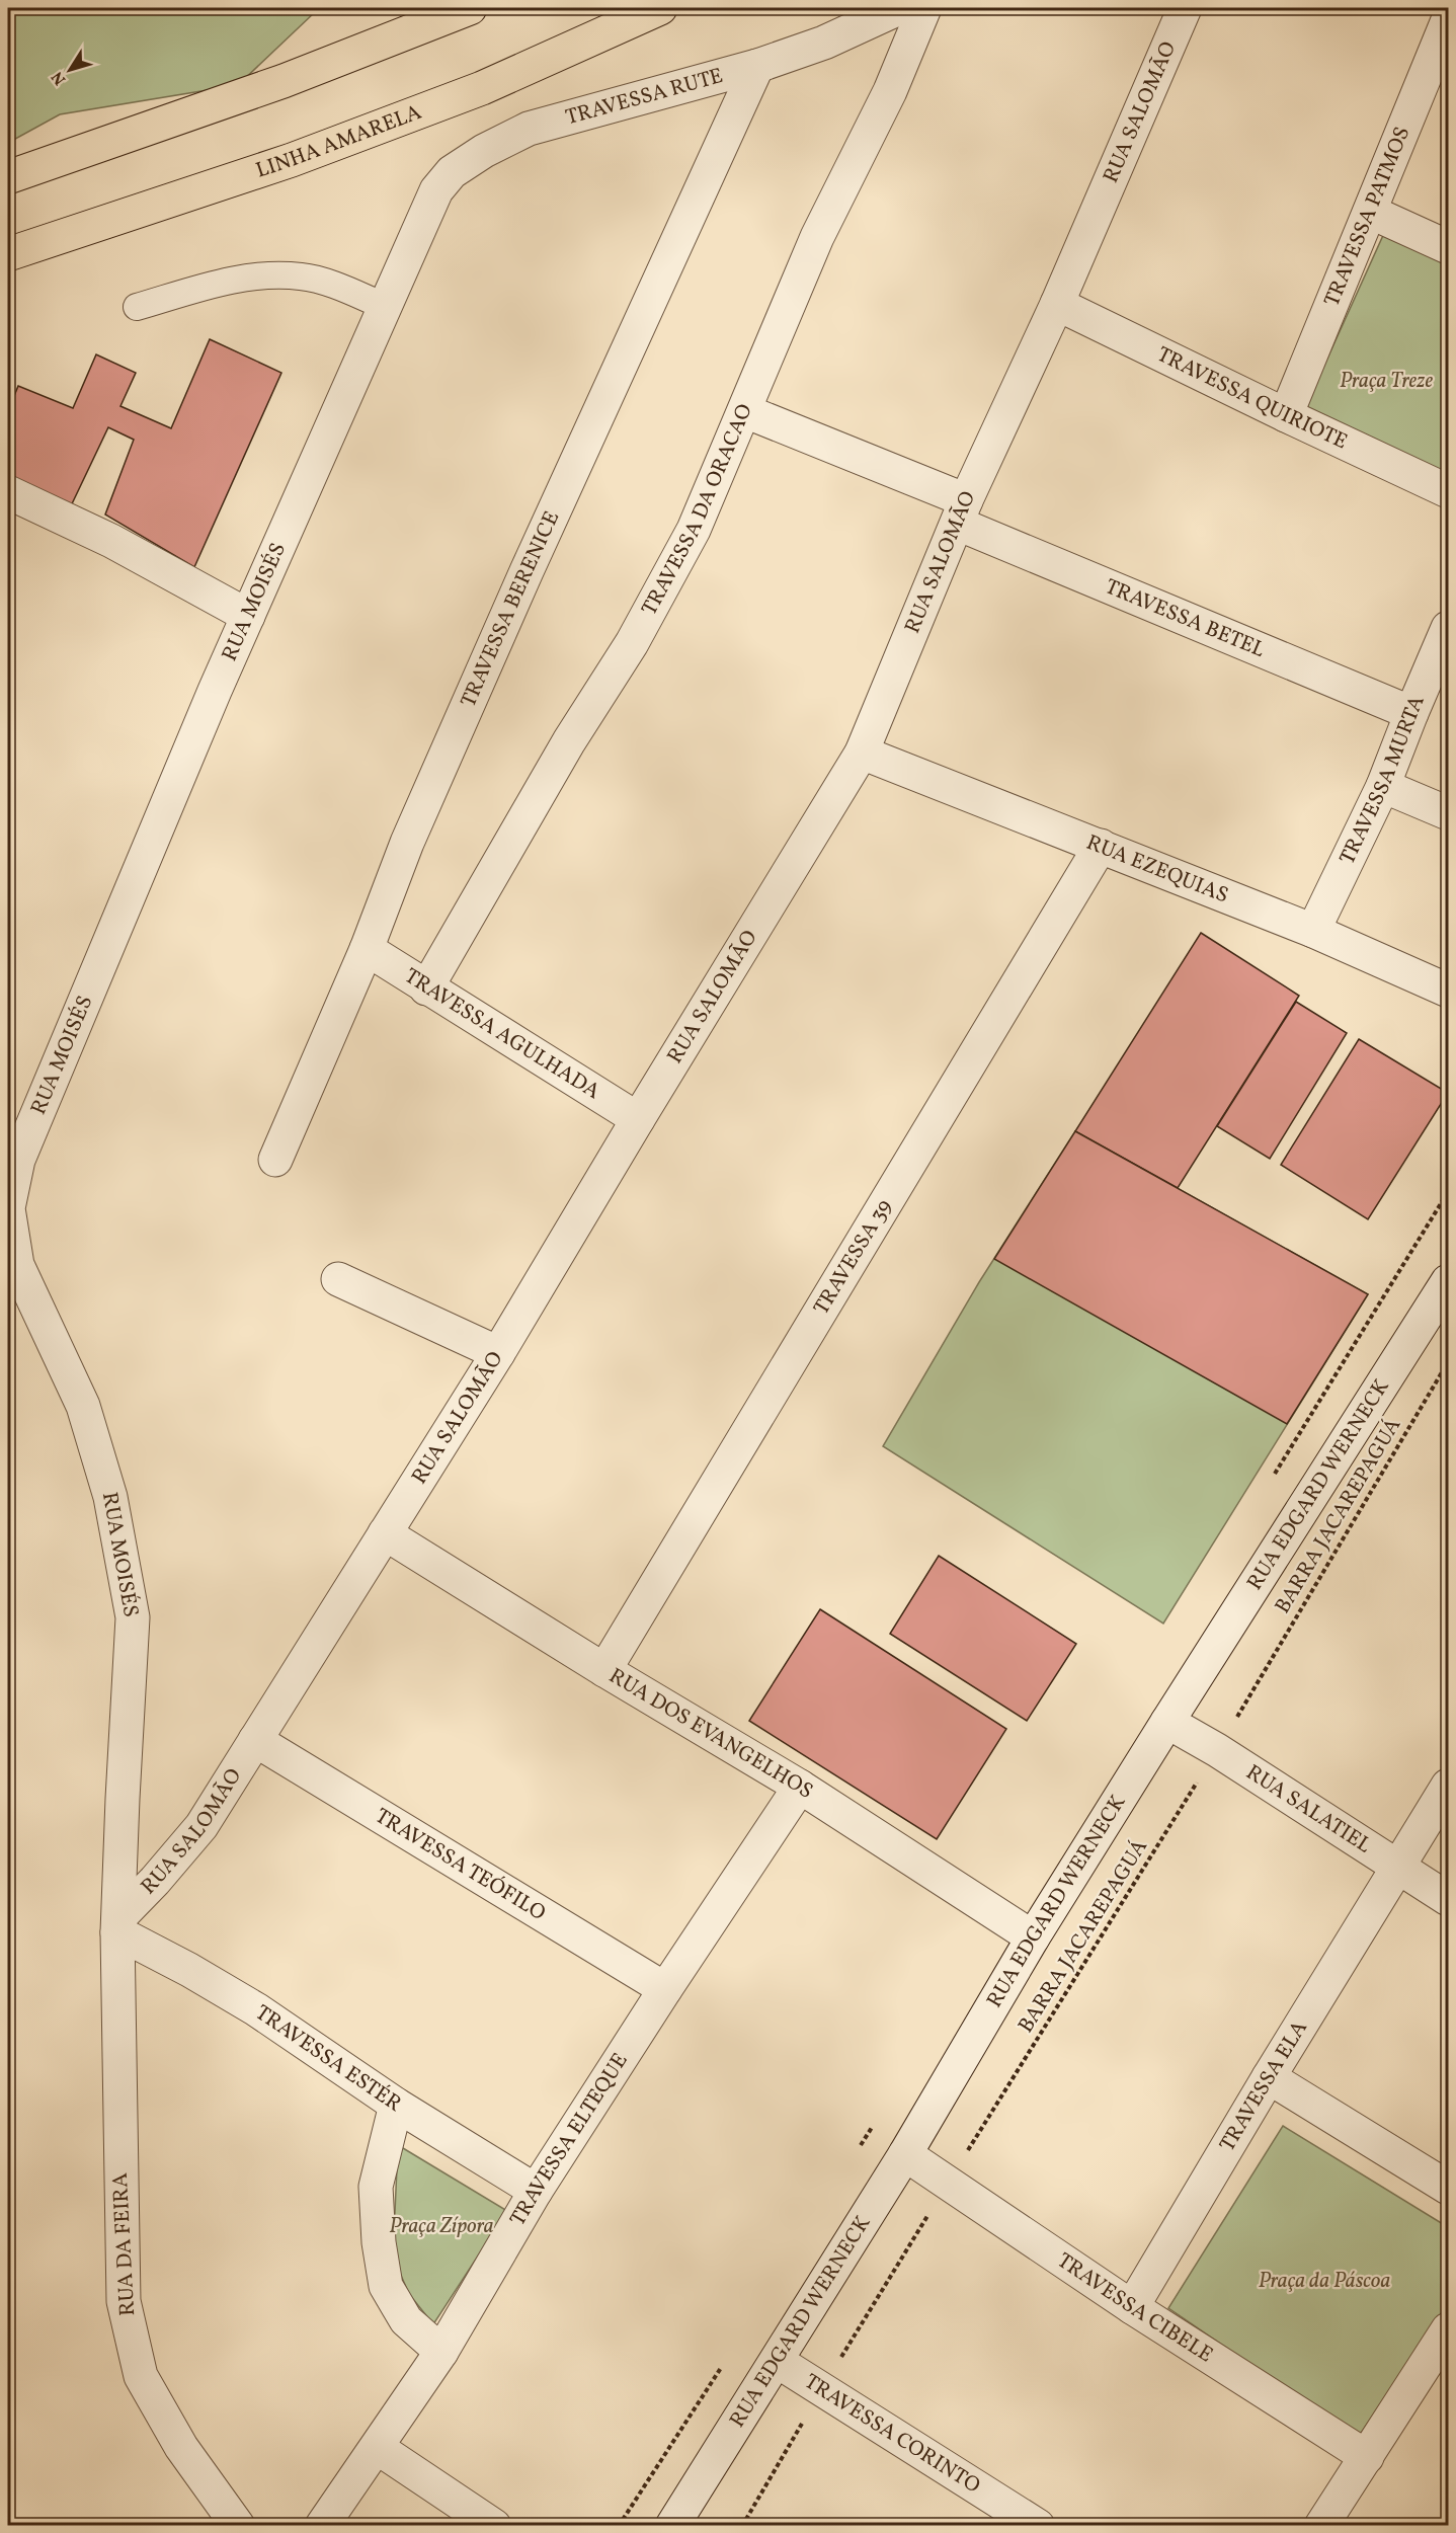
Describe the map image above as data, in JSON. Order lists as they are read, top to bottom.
{
  "streets": {
    "highway": ["LINHA AMARELA"],
    "street": [
      "TRAVESSA RUTE",
      "RUA SALOMÃO",
      "TRAVESSA PATMOS",
      "TRAVESSA QUIRIOTE",
      "TRAVESSA DA ORACAO",
      "RUA MOISÉS",
      "TRAVESSA BERENICE",
      "TRAVESSA BETEL",
      "TRAVESSA MURTA",
      "RUA EZEQUIAS",
      "TRAVESSA AGULHADA",
      "TRAVESSA 39",
      "RUA EDGARD WERNECK",
      "RUA DOS EVANGELHOS",
      "RUA SALATIEL",
      "TRAVESSA TEÓFILO",
      "TRAVESSA ESTÉR",
      "TRAVESSA ELA",
      "TRAVESSA ELTEQUE",
      "RUA DA FEIRA",
      "TRAVESSA CIBELE",
      "TRAVESSA CORINTO"
    ],
    "path": ["BARRA JACAREPAGUÁ"]
  },
  "crossings": [
    ["TRAVESSA RUTE", "RUA MOISÉS"],
    ["TRAVESSA RUTE", "TRAVESSA BERENICE"],
    ["RUA SALOMÃO", "TRAVESSA QUIRIOTE"],
    ["RUA SALOMÃO", "RUA MOISÉS"],
    ["RUA SALOMÃO", "TRAVESSA BETEL"],
    ["RUA SALOMÃO", "RUA EZEQUIAS"],
    ["RUA SALOMÃO", "TRAVESSA AGULHADA"],
    ["RUA SALOMÃO", "RUA DOS EVANGELHOS"],
    ["RUA SALOMÃO", "TRAVESSA TEÓFILO"],
    ["RUA SALOMÃO", "TRAVESSA ESTÉR"],
    ["RUA SALOMÃO", "RUA DA FEIRA"],
    ["TRAVESSA PATMOS", "TRAVESSA QUIRIOTE"],
    ["TRAVESSA DA ORACAO", "TRAVESSA BETEL"],
    ["TRAVESSA DA ORACAO", "TRAVESSA AGULHADA"],
    ["RUA MOISÉS", "TRAVESSA ESTÉR"],
    ["RUA MOISÉS", "RUA DA FEIRA"],
    ["TRAVESSA BERENICE", "TRAVESSA AGULHADA"],
    ["TRAVESSA BETEL", "TRAVESSA MURTA"],
    ["TRAVESSA MURTA", "RUA EZEQUIAS"],
    ["RUA EZEQUIAS", "TRAVESSA 39"],
    ["TRAVESSA 39", "RUA DOS EVANGELHOS"],
    ["RUA EDGARD WERNECK", "RUA DOS EVANGELHOS"],
    ["RUA EDGARD WERNECK", "RUA SALATIEL"],
    ["RUA EDGARD WERNECK", "TRAVESSA CIBELE"],
    ["RUA EDGARD WERNECK", "TRAVESSA CORINTO"],
    ["BARRA JACAREPAGUÁ", "RUA SALATIEL"],
    ["BARRA JACAREPAGUÁ", "TRAVESSA CIBELE"],
    ["BARRA JACAREPAGUÁ", "TRAVESSA CORINTO"],
    ["RUA DOS EVANGELHOS", "TRAVESSA ELTEQUE"],
    ["RUA SALATIEL", "TRAVESSA ELA"],
    ["TRAVESSA TEÓFILO", "TRAVESSA ELTEQUE"],
    ["TRAVESSA ESTÉR", "TRAVESSA ELTEQUE"],
    ["TRAVESSA ESTÉR", "RUA DA FEIRA"],
    ["TRAVESSA ELA", "TRAVESSA CIBELE"]
  ],
  "parks": ["Praça Treze", "Praça Zípora", "Praça da Páscoa"],
  "north": "bottom left"
}
